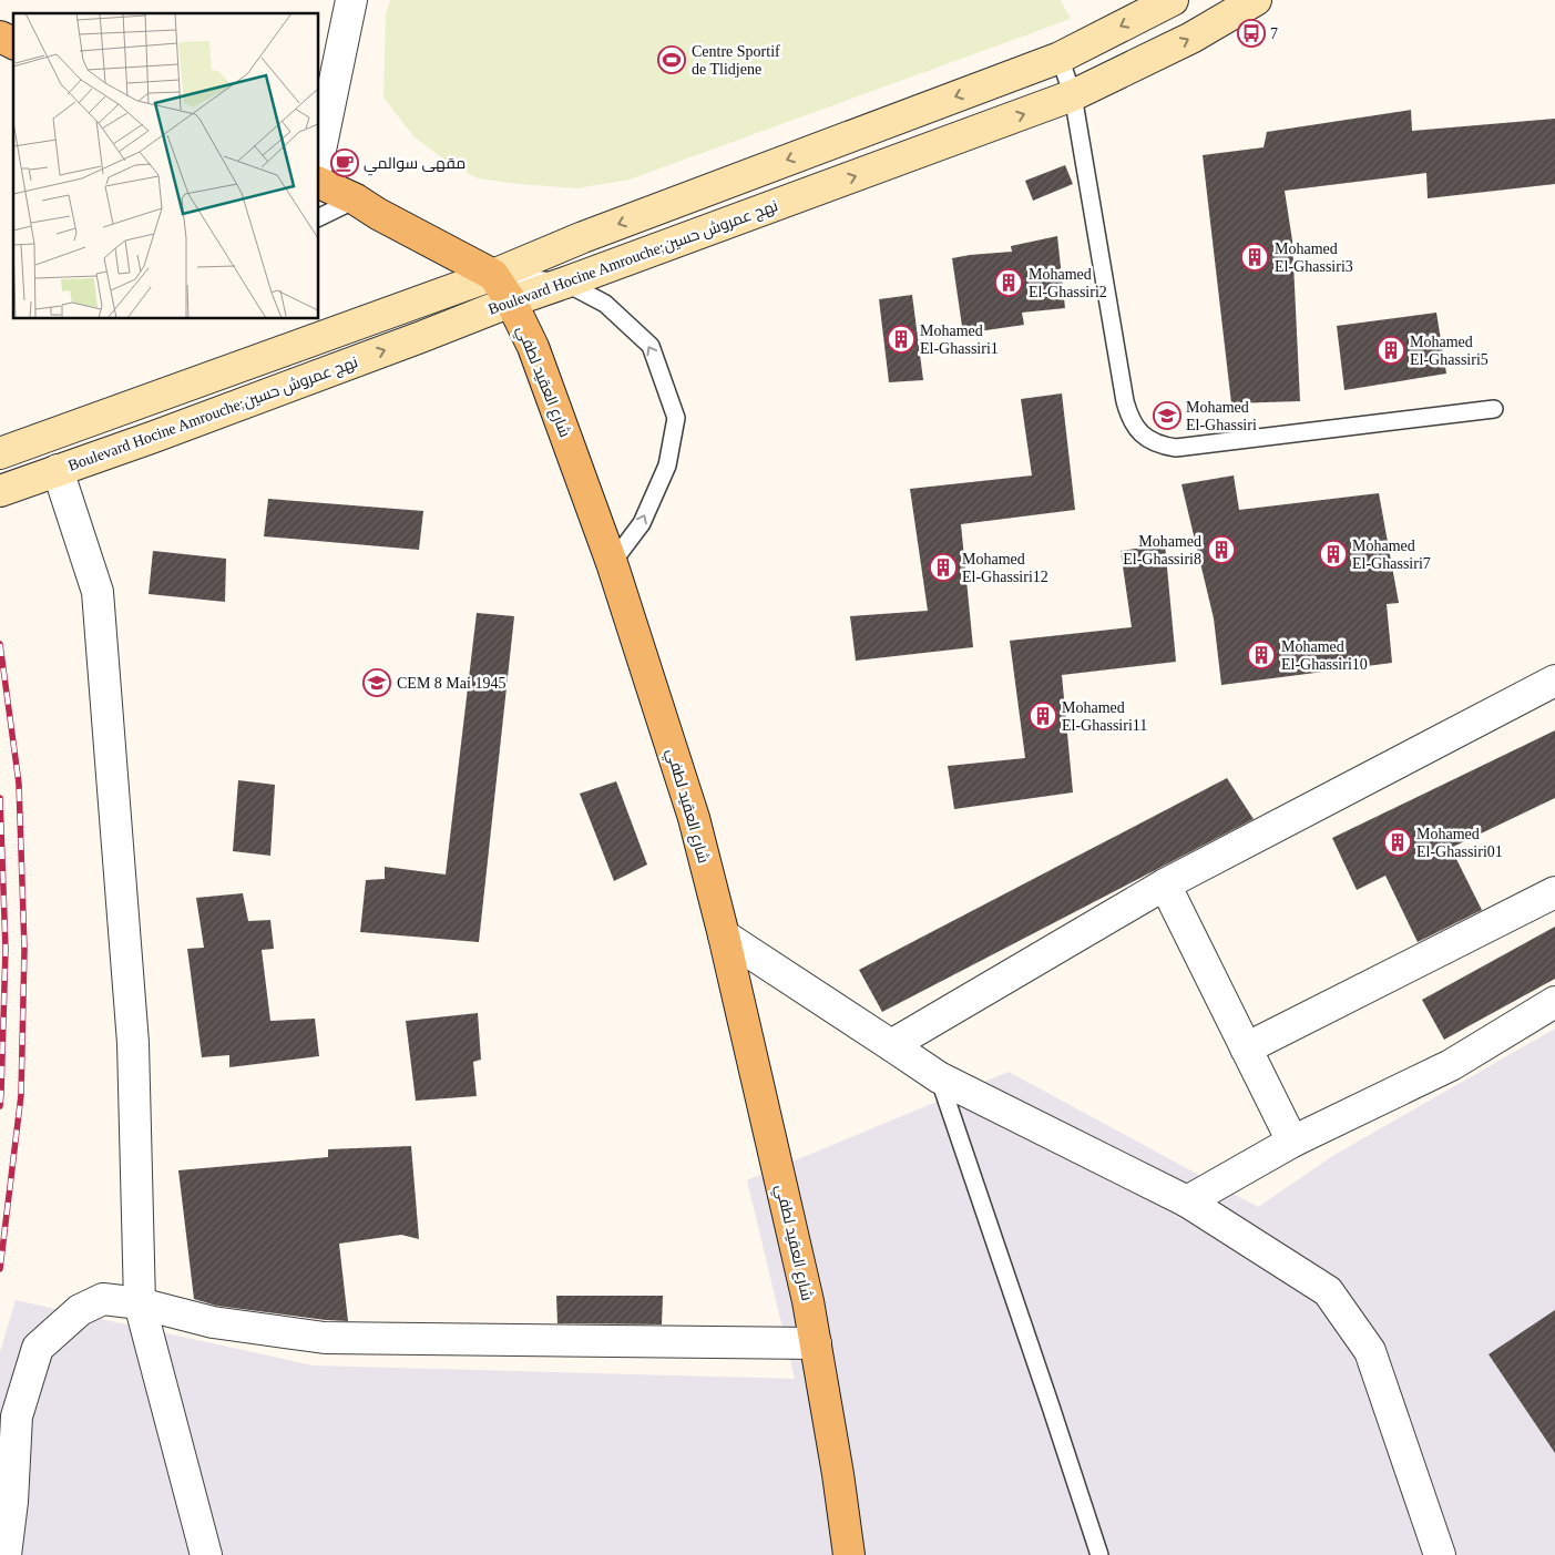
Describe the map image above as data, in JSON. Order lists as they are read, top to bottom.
{
  "streets": {
    "main road": ["Boulevard Hocine Amrouche;نهج عمروش حسين", "شارع العقيد لطفي"]
  },
  "crossings": [
    ["Boulevard Hocine Amrouche;نهج عمروش حسين", "شارع العقيد لطفي"]
  ],
  "places": {
    "bus stop": ["7"],
    "sports": ["Centre Sportif de Tlidjene"],
    "cafe": ["مقهى سوالمي"],
    "building": [
      "Mohamed El-Ghassiri3",
      "Mohamed El-Ghassiri2",
      "Mohamed El-Ghassiri1",
      "Mohamed El-Ghassiri5",
      "Mohamed El-Ghassiri8",
      "Mohamed El-Ghassiri7",
      "Mohamed El-Ghassiri12",
      "Mohamed El-Ghassiri10",
      "Mohamed El-Ghassiri11",
      "Mohamed El-Ghassiri01"
    ],
    "school or university": ["Mohamed El-Ghassiri", "CEM 8 Mai 1945"]
  }
}
